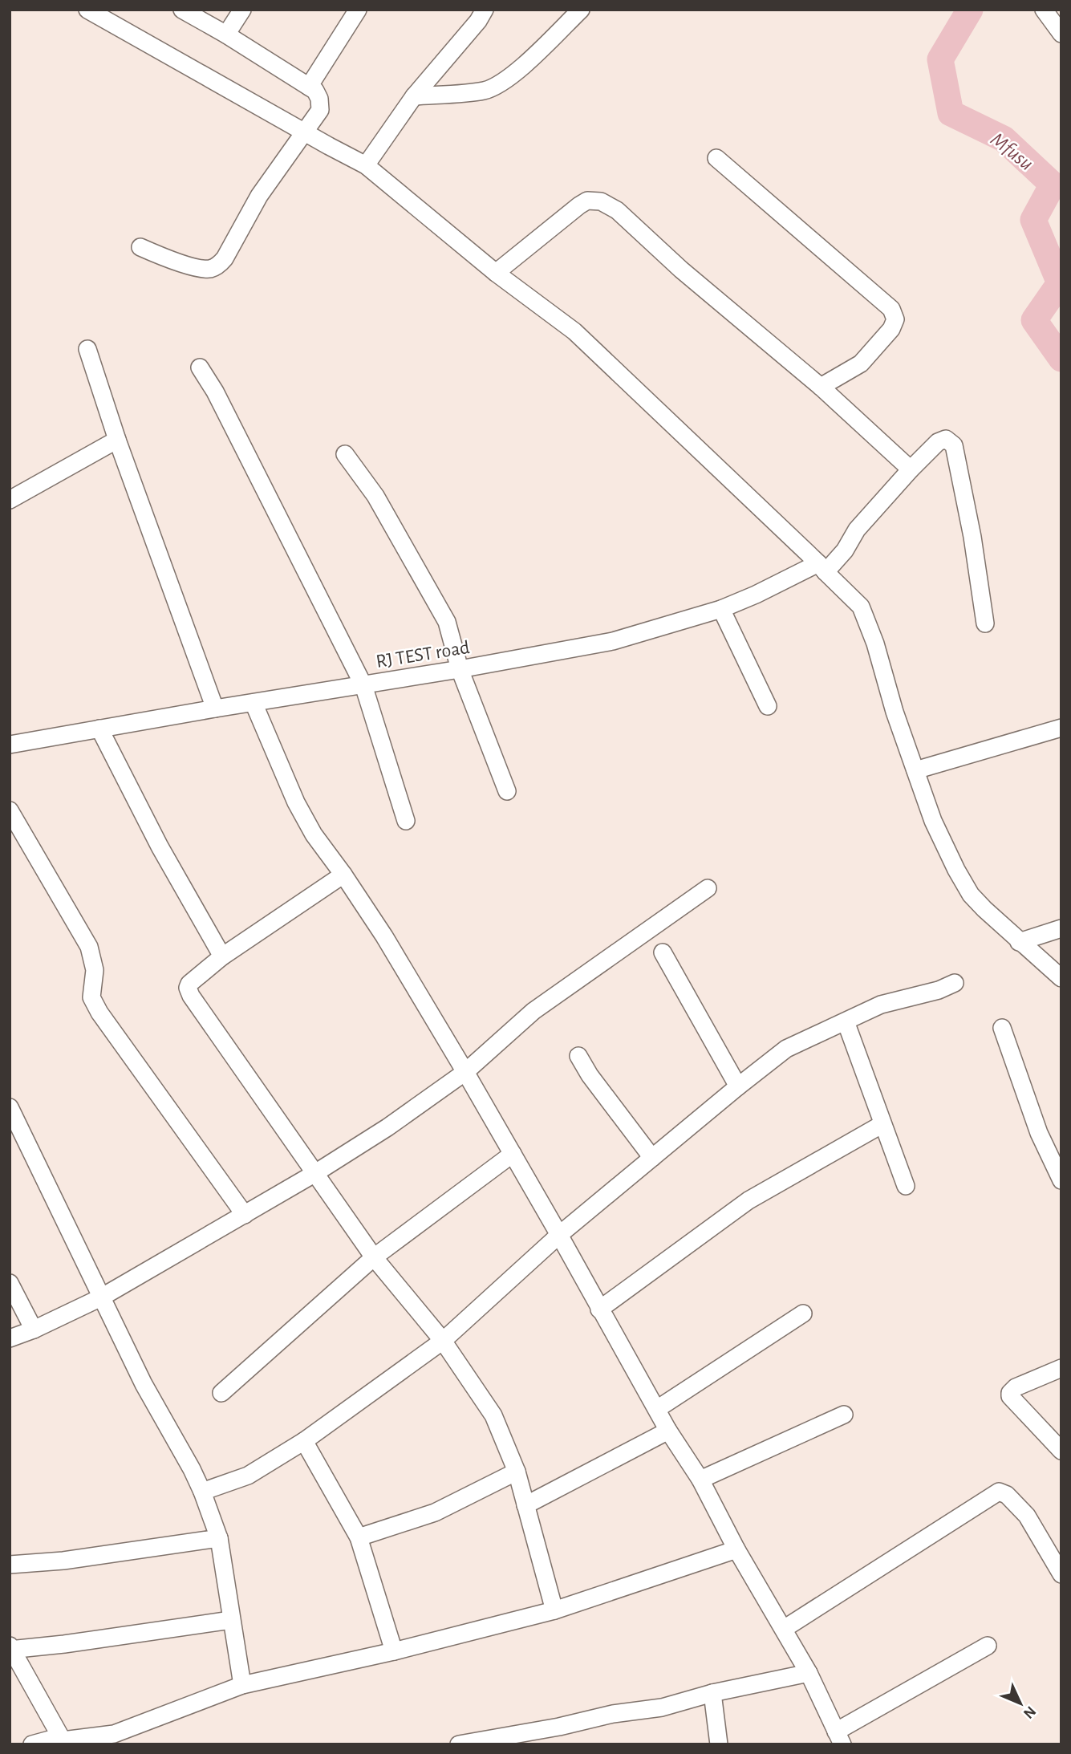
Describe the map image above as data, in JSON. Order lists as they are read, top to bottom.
{
  "streets": {
    "street": ["RJ TEST road"]
  },
  "water": ["Mfusu"],
  "north": "bottom right"
}
